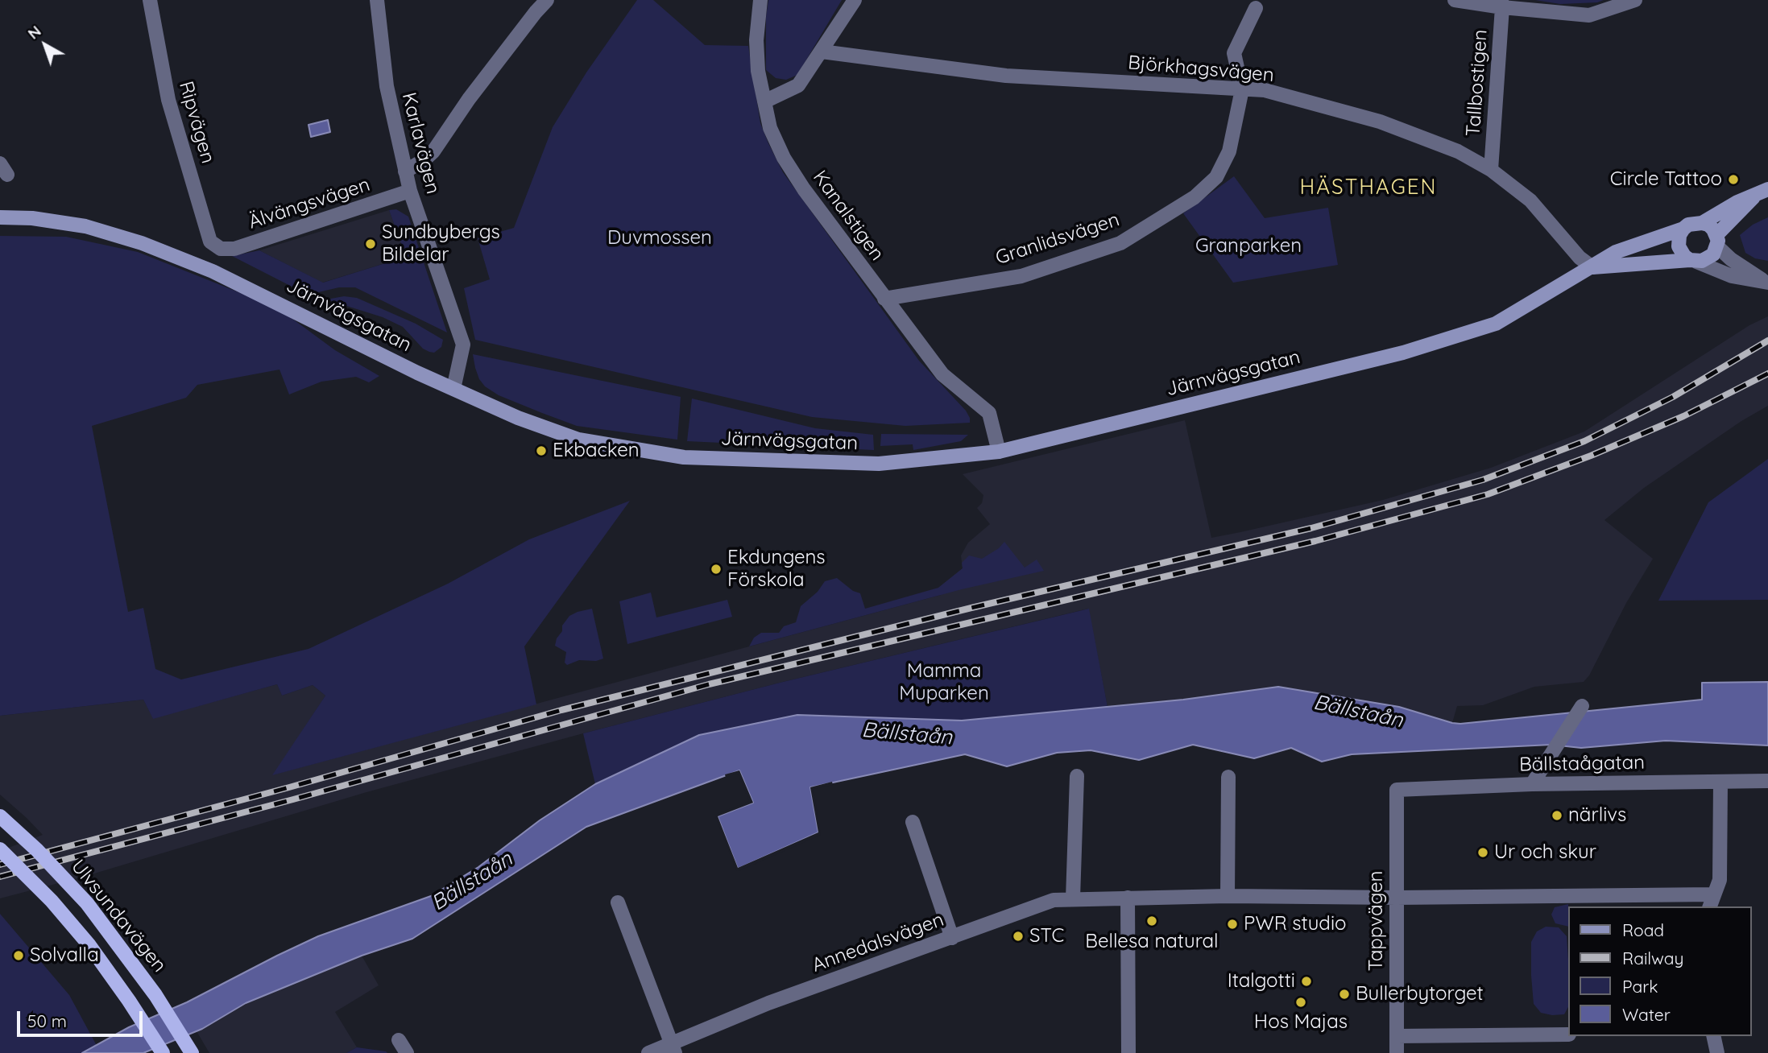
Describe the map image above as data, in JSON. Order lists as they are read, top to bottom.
{
  "streets": {
    "main road": ["Ulvsundavägen"],
    "street": [
      "Björkhagsvägen",
      "Tallbostigen",
      "Ripvägen",
      "Karlavägen",
      "Älvängsvägen",
      "Kanalstigen",
      "Granlidsvägen",
      "Järnvägsgatan",
      "Bällstaågatan",
      "Tappvägen",
      "Annedalsvägen"
    ]
  },
  "crossings": [
    ["Björkhagsvägen", "Tallbostigen"],
    ["Björkhagsvägen", "Granlidsvägen"],
    ["Björkhagsvägen", "Järnvägsgatan"],
    ["Ripvägen", "Älvängsvägen"],
    ["Karlavägen", "Älvängsvägen"],
    ["Karlavägen", "Järnvägsgatan"],
    ["Kanalstigen", "Granlidsvägen"],
    ["Kanalstigen", "Järnvägsgatan"],
    ["Bällstaågatan", "Tappvägen"],
    ["Tappvägen", "Annedalsvägen"]
  ],
  "districts": ["HÄSTHAGEN"],
  "water": ["Bällstaån"],
  "parks": ["Duvmossen", "Granparken", "Mamma Muparken"],
  "places": [
    "Circle Tattoo",
    "Sundbybergs Bildelar",
    "Ekbacken",
    "Ekdungens Förskola",
    "närlivs",
    "Ur och skur",
    "Bellesa natural",
    "PWR studio",
    "STC",
    "Solvalla",
    "Italgotti",
    "Bullerbytorget",
    "Hos Majas"
  ],
  "legend": [
    "Road",
    "Railway",
    "Park",
    "Water"
  ],
  "scale_bar": "50 m",
  "north": "top left"
}
